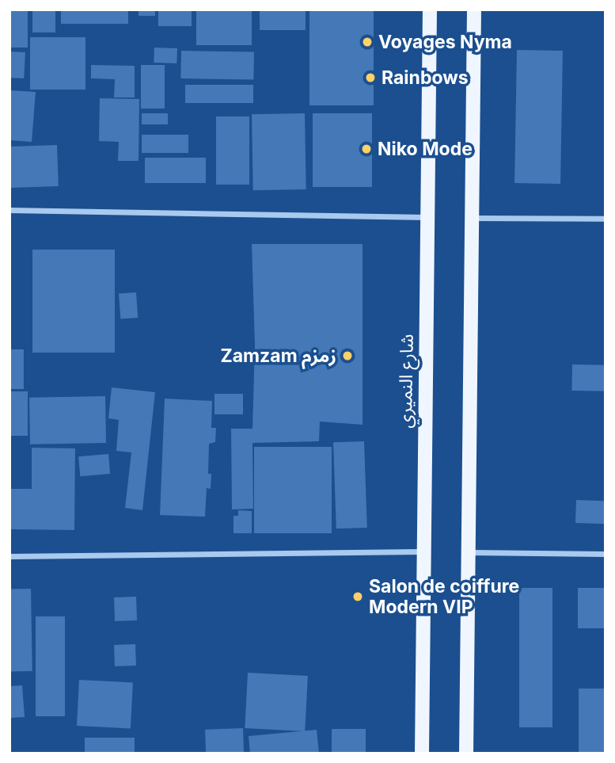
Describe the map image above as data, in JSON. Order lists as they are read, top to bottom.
{
  "streets": {
    "main road": ["شارع النميري"]
  },
  "places": [
    "Voyages Nyma",
    "Rainbows",
    "Niko Mode",
    "Zamzam زمزم",
    "Salon de coiffure Modern VIP"
  ]
}
